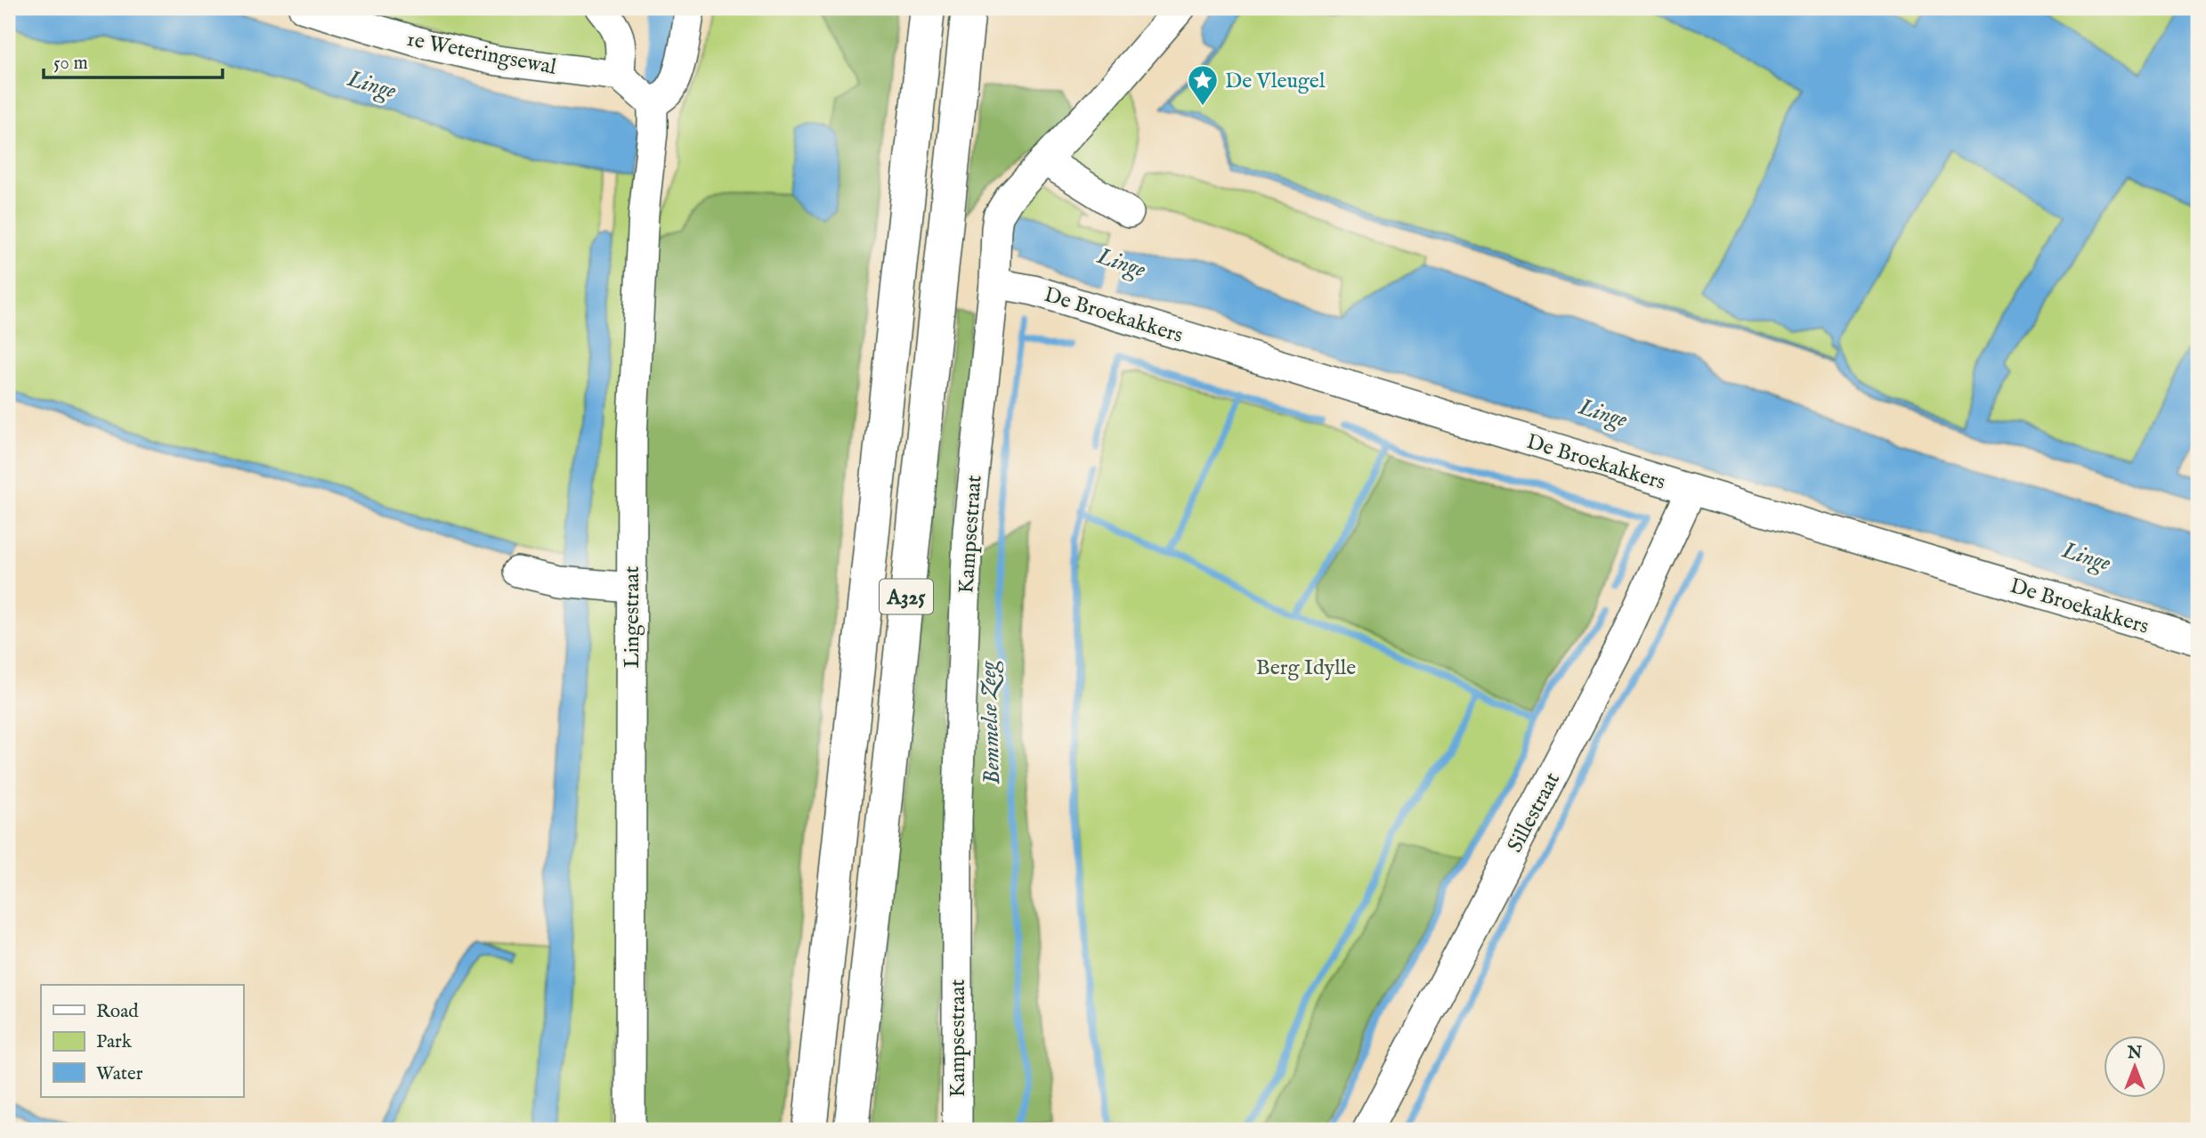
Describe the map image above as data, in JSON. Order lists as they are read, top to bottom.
{
  "streets": {
    "highway": ["A325"],
    "street": [
      "1e Weteringsewal",
      "De Broekakkers",
      "Kampsestraat",
      "Lingestraat",
      "Sillestraat"
    ]
  },
  "crossings": [
    ["De Broekakkers", "Kampsestraat"],
    ["De Broekakkers", "Sillestraat"]
  ],
  "water": ["Linge", "Bemmelse Zeeg"],
  "parks": ["Berg Idylle"],
  "places": {
    "place": ["De Vleugel"]
  },
  "legend": ["Road", "Park", "Water"],
  "scale_bar": "50 m",
  "north": "top"
}
